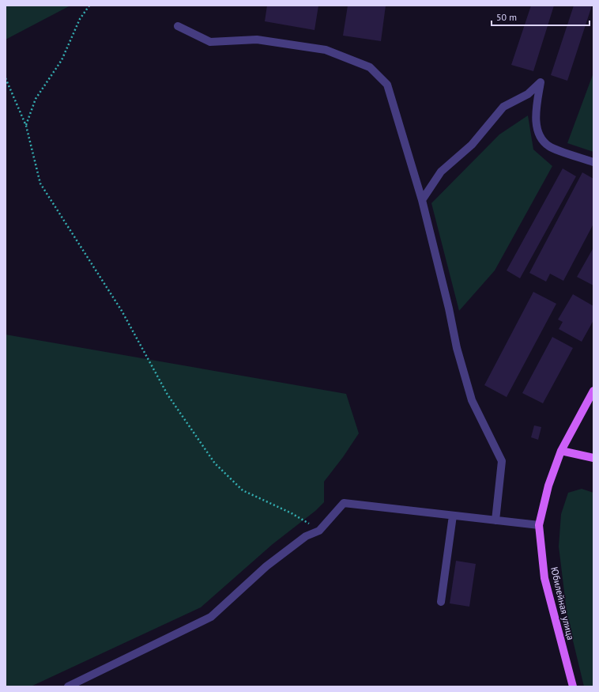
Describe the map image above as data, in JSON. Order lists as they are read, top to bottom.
{
  "streets": {
    "main road": ["Юбилейная улица"]
  },
  "scale_bar": "50 m"
}
